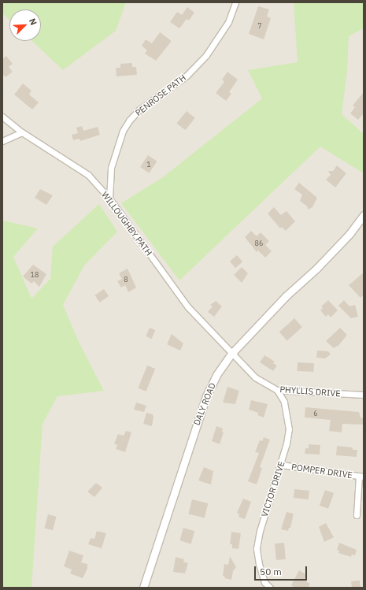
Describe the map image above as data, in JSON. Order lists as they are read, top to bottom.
{
  "streets": {
    "street": [
      "PENROSE PATH",
      "WILLOUGHBY PATH",
      "PHYLLIS DRIVE",
      "DALY ROAD",
      "POMPER DRIVE",
      "VICTOR DRIVE"
    ]
  },
  "crossings": [
    ["PENROSE PATH", "WILLOUGHBY PATH"],
    ["WILLOUGHBY PATH", "PHYLLIS DRIVE"],
    ["WILLOUGHBY PATH", "DALY ROAD"],
    ["PHYLLIS DRIVE", "DALY ROAD"],
    ["PHYLLIS DRIVE", "VICTOR DRIVE"],
    ["POMPER DRIVE", "VICTOR DRIVE"]
  ],
  "house_numbers": [
    "7",
    "1",
    "86",
    "18",
    "8",
    "6"
  ],
  "scale_bar": "50 m",
  "north": "top right"
}
